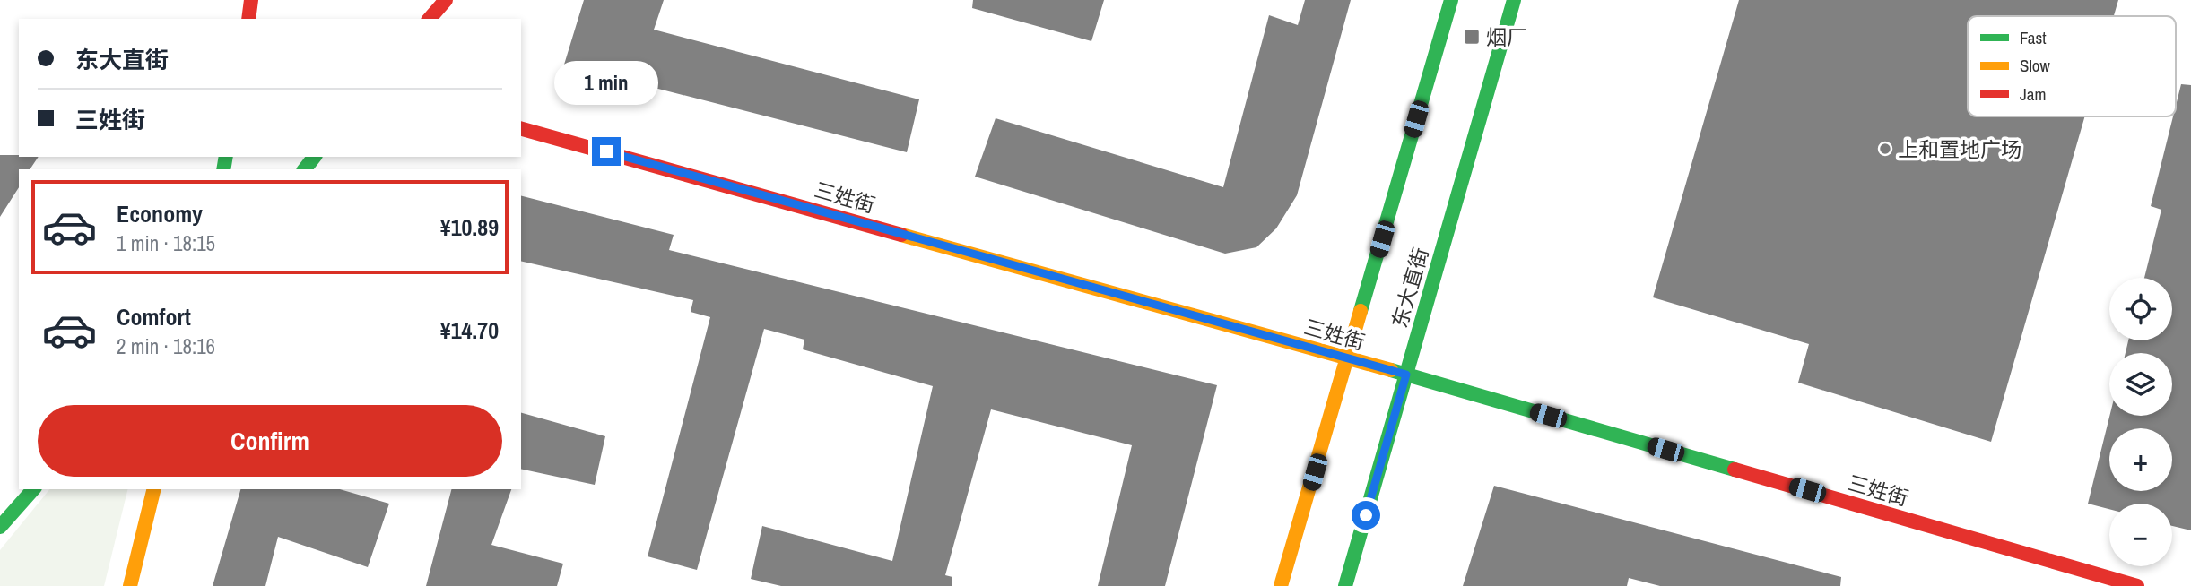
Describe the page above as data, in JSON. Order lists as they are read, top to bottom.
{
  "streets": {
    "street": ["三姓街", "东大直街"]
  },
  "crossings": [
    ["三姓街", "东大直街"]
  ],
  "places": {
    "transit": ["烟厂"],
    "other": ["上和置地广场"]
  },
  "legend": ["Fast", "Slow", "Jam"],
  "page": {
    "banner": ["东大直街", "三姓街"],
    "bubble": "1 min",
    "list": [
      {
        "name": "Economy",
        "note": "1 min · 18:15",
        "value": "¥10.89"
      },
      {
        "name": "Comfort",
        "note": "2 min · 18:16",
        "value": "¥14.70"
      }
    ],
    "map_buttons": ["+", "−"],
    "buttons": "Confirm"
  }
}
